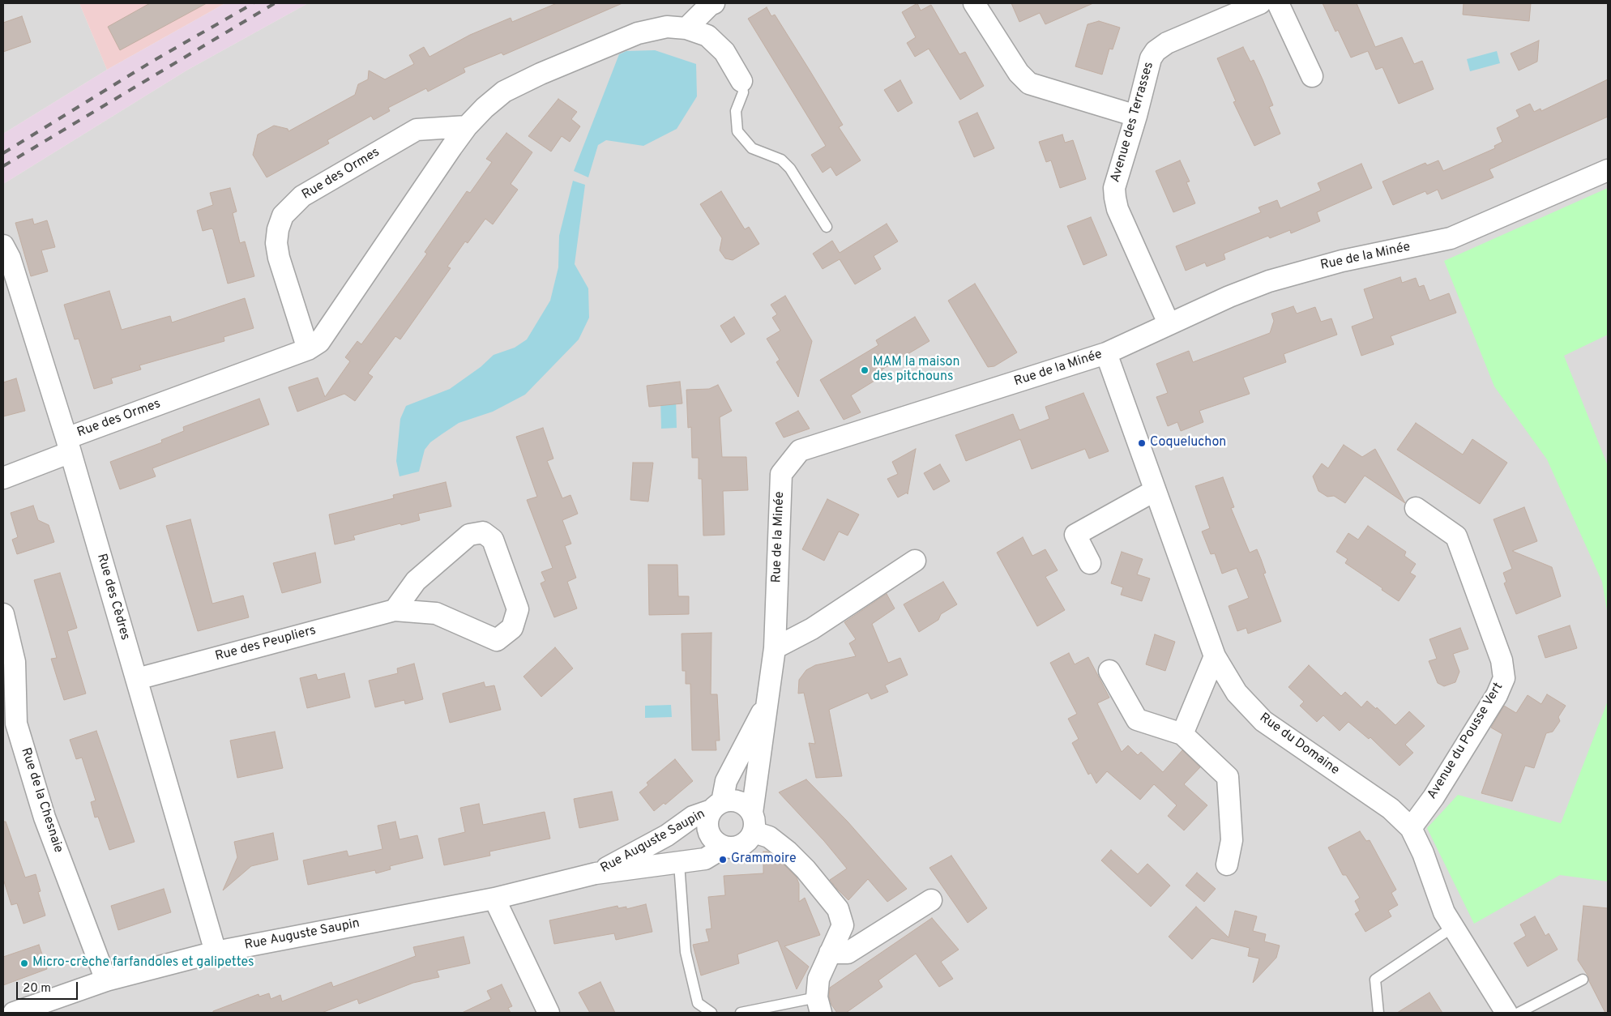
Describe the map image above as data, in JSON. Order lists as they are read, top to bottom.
{
  "streets": {
    "street": [
      "Avenue des Terrasses",
      "Rue des Ormes",
      "Rue de la Minée",
      "Rue des Cèdres",
      "Rue des Peupliers",
      "Avenue du Pousse Vert",
      "Rue du Domaine",
      "Rue de la Chesnaie",
      "Rue Auguste Saupin"
    ]
  },
  "crossings": [
    ["Avenue des Terrasses", "Rue de la Minée"],
    ["Rue des Ormes", "Rue des Cèdres"],
    ["Rue de la Minée", "Rue du Domaine"],
    ["Rue de la Minée", "Rue Auguste Saupin"],
    ["Rue des Cèdres", "Rue des Peupliers"],
    ["Rue des Cèdres", "Rue Auguste Saupin"],
    ["Avenue du Pousse Vert", "Rue du Domaine"],
    ["Rue de la Chesnaie", "Rue Auguste Saupin"]
  ],
  "places": [
    "MAM la maison des pitchouns",
    "Coqueluchon",
    "Grammoire",
    "Micro-crèche farfandoles et galipettes"
  ],
  "scale_bar": "20 m"
}
